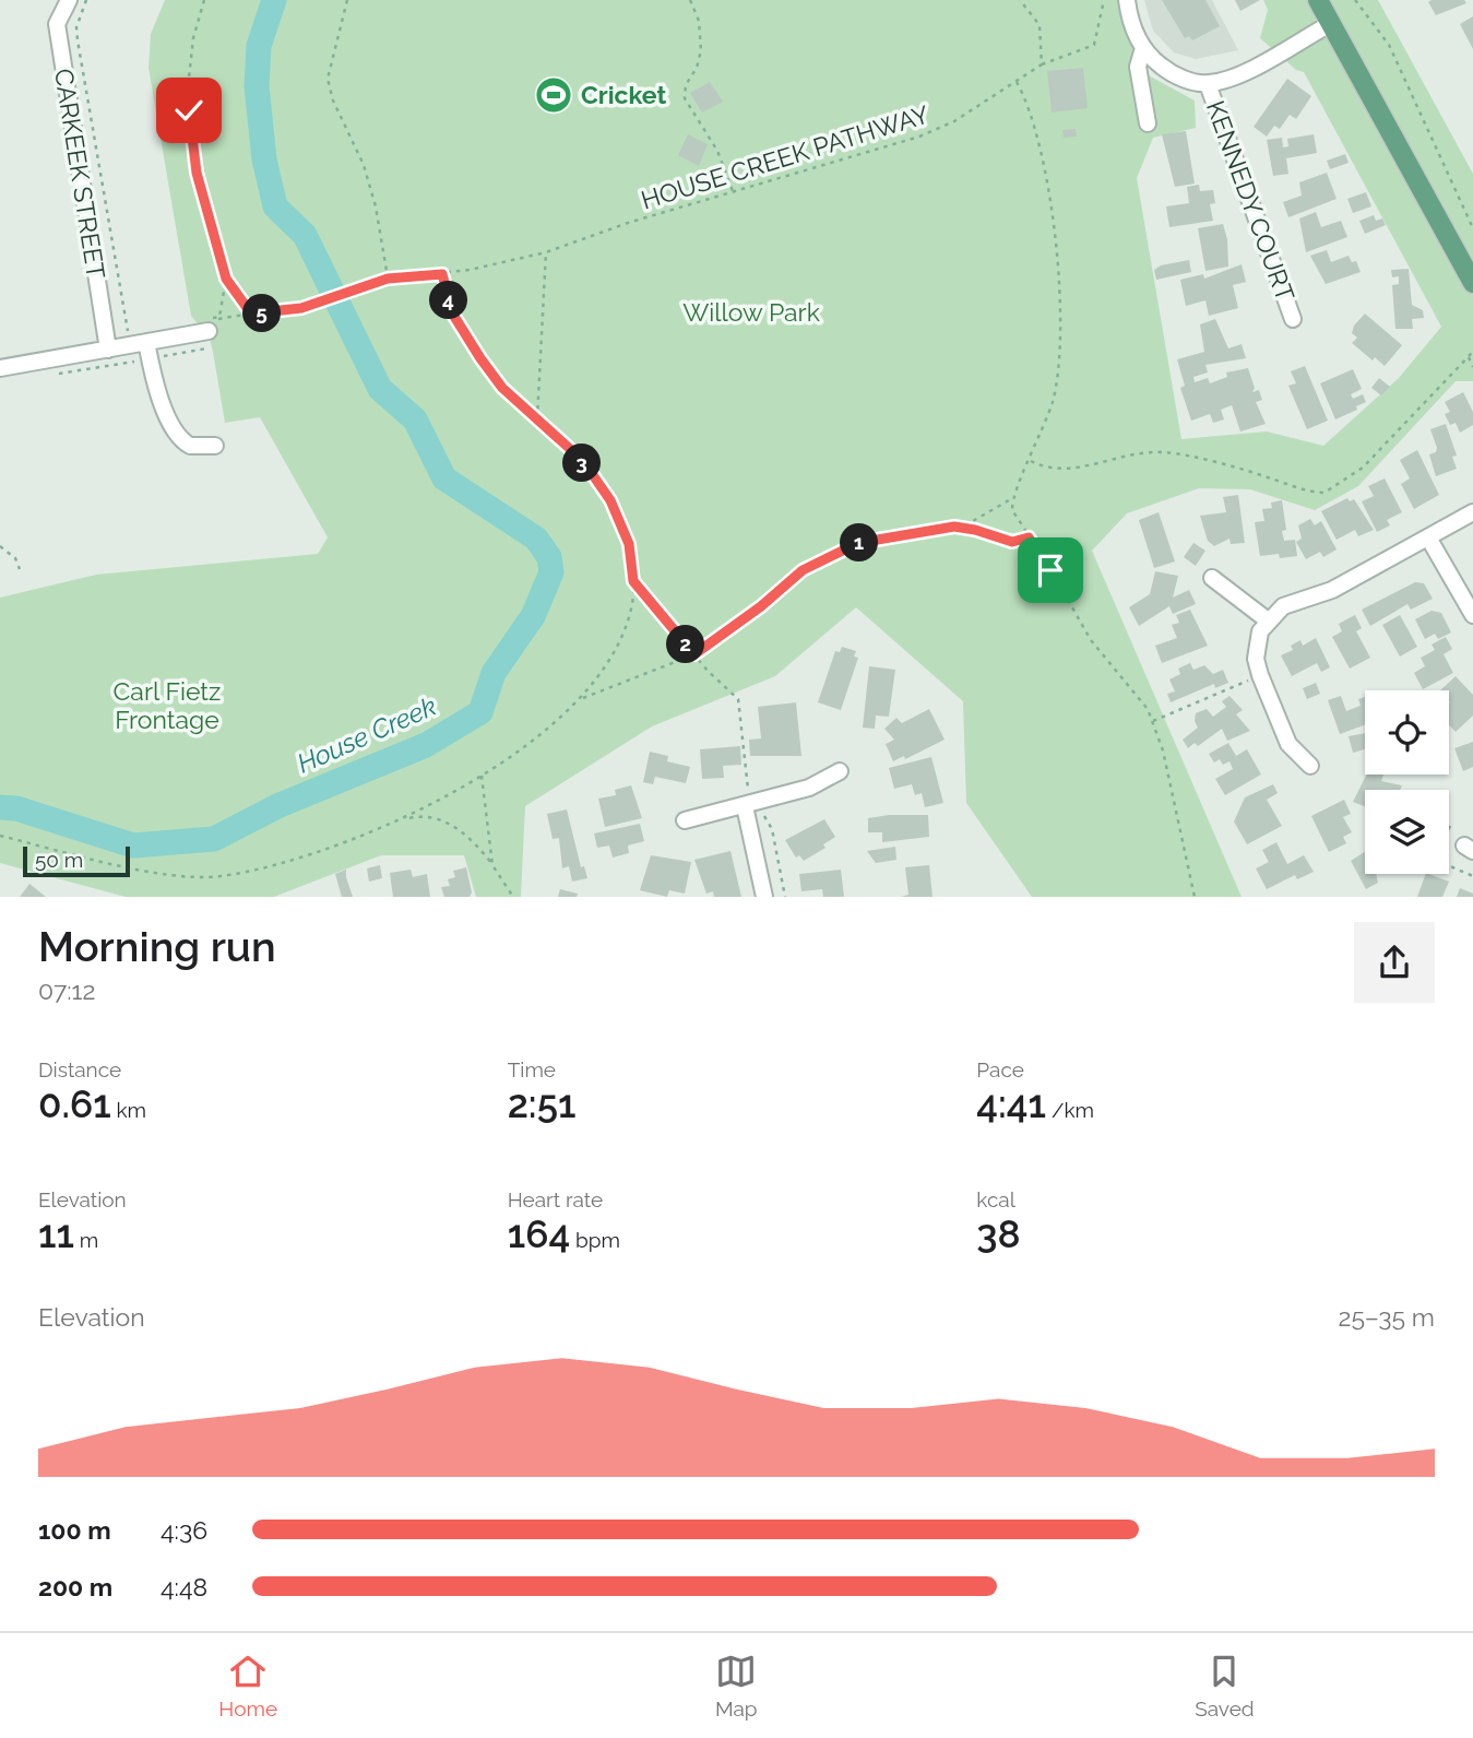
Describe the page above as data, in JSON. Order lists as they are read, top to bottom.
{
  "streets": {
    "street": ["CARKEEK STREET", "KENNEDY COURT"],
    "path": ["HOUSE CREEK PATHWAY"]
  },
  "water": ["House Creek"],
  "parks": ["Willow Park", "Carl Fietz Frontage"],
  "places": {
    "sports": ["Cricket"]
  },
  "scale_bar": "50 m",
  "page": {
    "pins": [
      "4",
      "5",
      "3",
      "1",
      "2"
    ],
    "scale": "50 m",
    "heading": ["Morning run", "07:12"],
    "stats": [
      ["Distance", "0.61 km"],
      ["Time", "2:51"],
      ["Pace", "4:41 /km"],
      ["Elevation", "11 m"],
      ["Heart rate", "164 bpm"],
      ["kcal", "38"]
    ],
    "chart": ["Elevation", "25–35 m"],
    "list": [
      {
        "name": "100 m",
        "note": "4:36"
      },
      {
        "name": "200 m",
        "note": "4:48"
      }
    ],
    "tabs": ["Home", "Map", "Saved"]
  }
}
